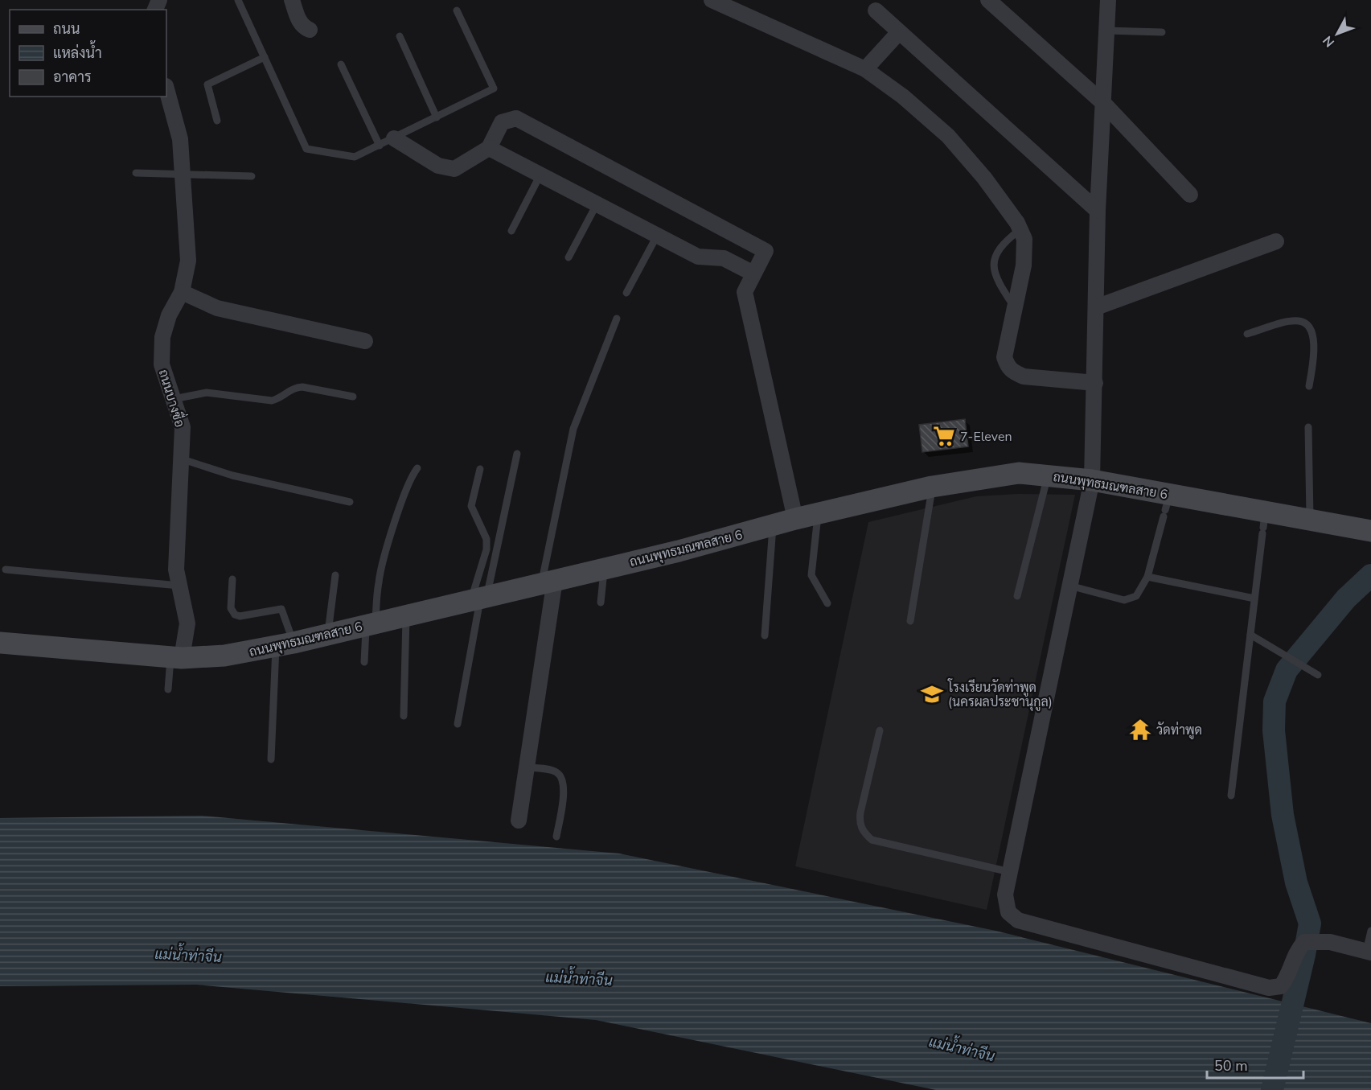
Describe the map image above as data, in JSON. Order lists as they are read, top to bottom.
{
  "streets": {
    "main road": ["ถนนพุทธมณฑลสาย 6"],
    "street": ["ถนนบางซื่อ"]
  },
  "crossings": [
    ["ถนนบางซื่อ", "ถนนพุทธมณฑลสาย 6"]
  ],
  "water": ["แม่น้ำท่าจีน"],
  "places": {
    "supermarket": ["7-Eleven"],
    "school or university": ["โรงเรียนวัดท่าพูด (นครผลประชานุกูล)"],
    "temple": ["วัดท่าพูด"]
  },
  "legend": ["ถนน", "แหล่งน้ำ", "อาคาร"],
  "scale_bar": "50 m",
  "north": "bottom left"
}
